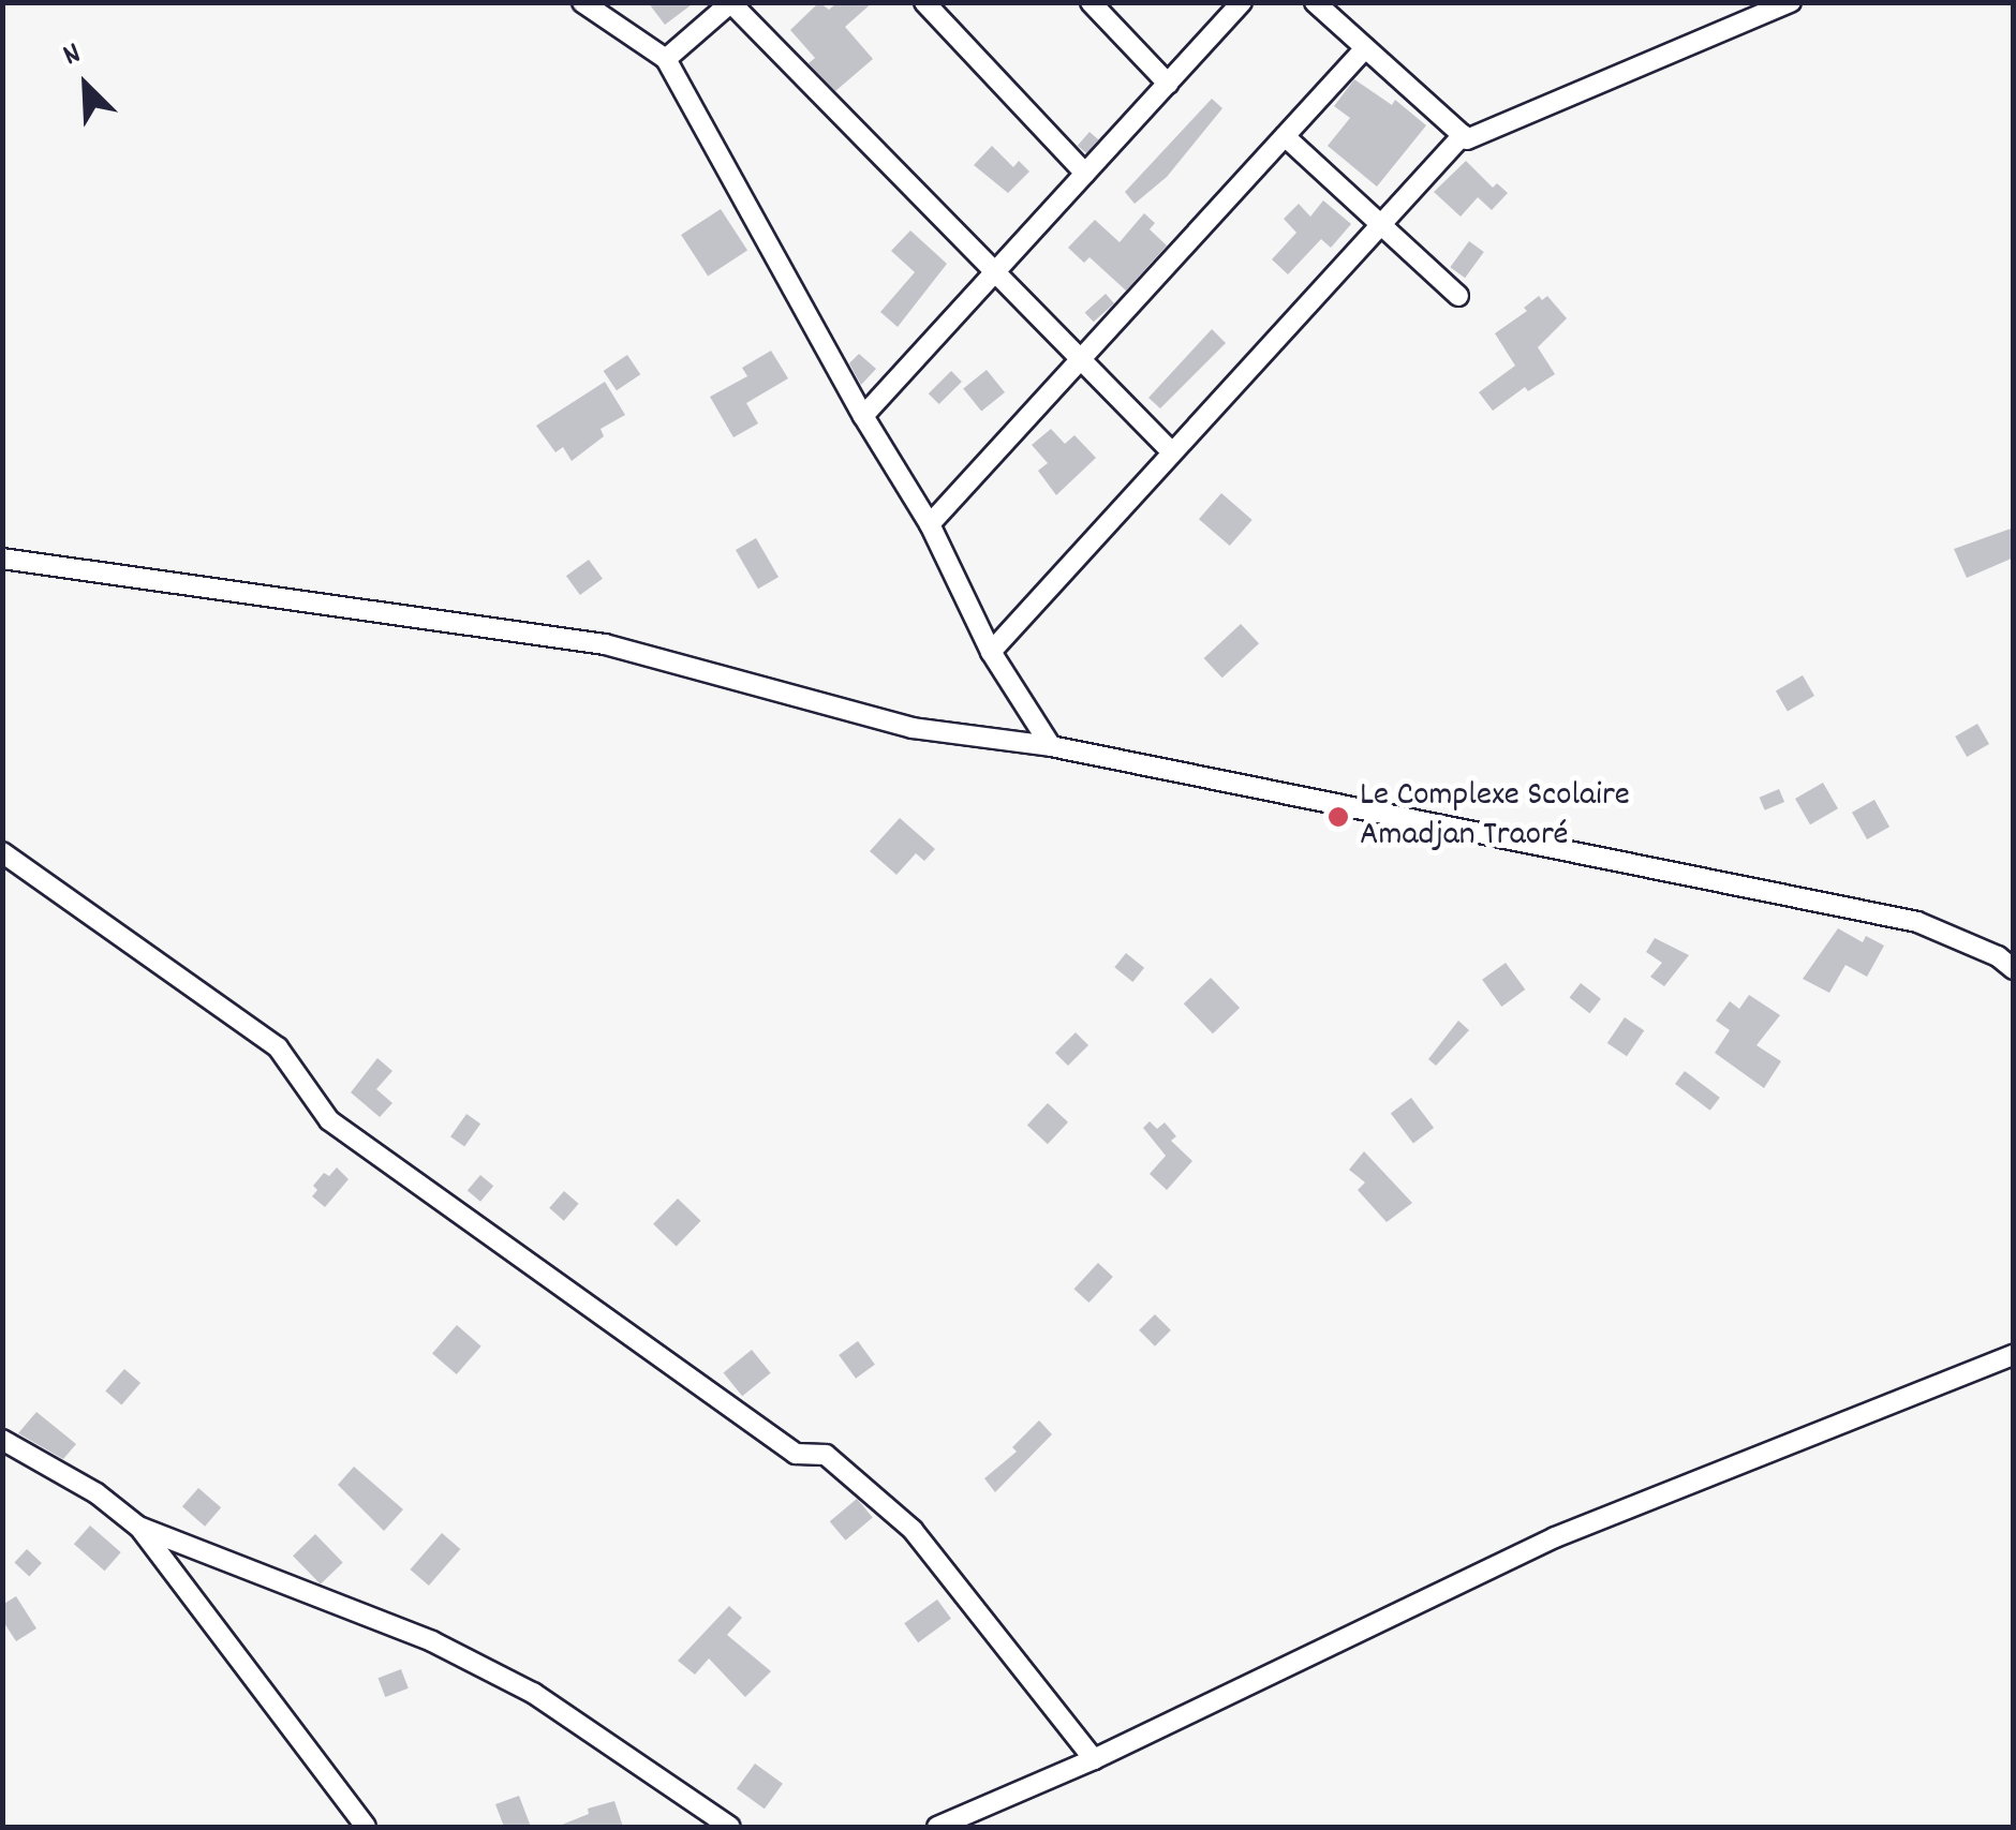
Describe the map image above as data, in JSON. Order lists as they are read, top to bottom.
{
  "places": ["Le Complexe Scolaire Amadjan Traoré"],
  "north": "top left"
}
